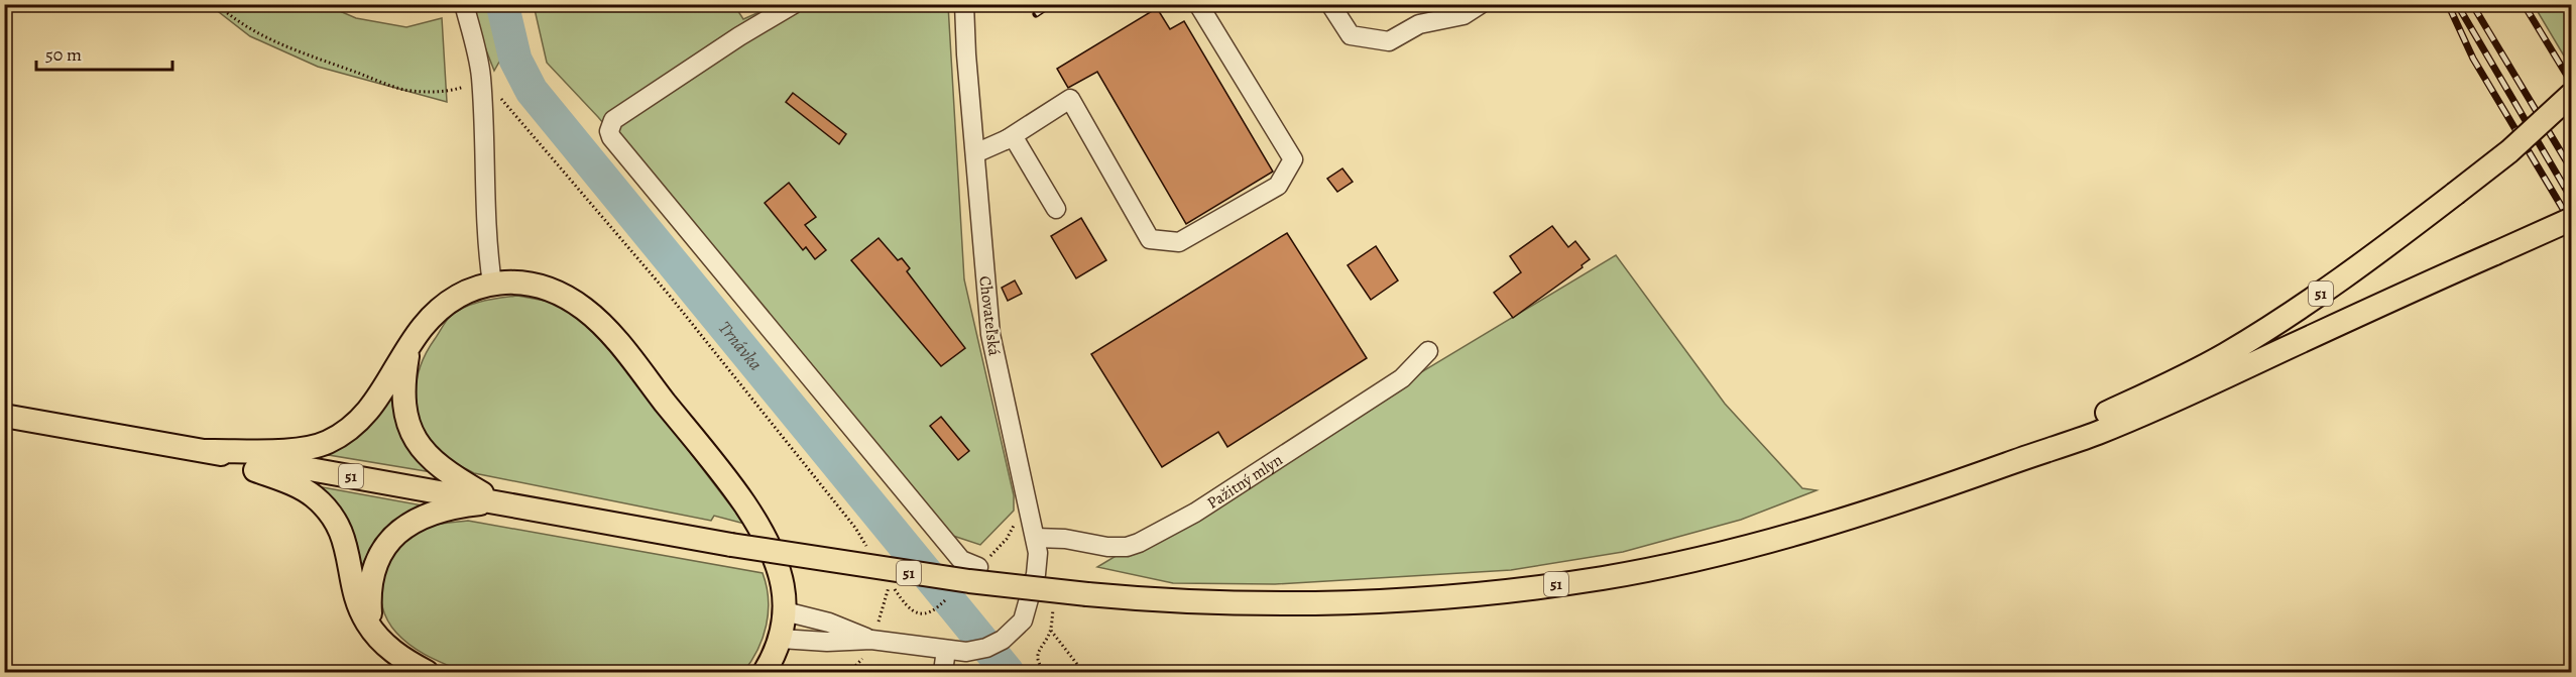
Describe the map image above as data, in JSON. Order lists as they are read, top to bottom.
{
  "streets": {
    "main road": ["51"],
    "street": ["Chovateľská", "Pažitný mlyn"]
  },
  "crossings": [
    ["Chovateľská", "Pažitný mlyn"]
  ],
  "water": ["Trnávka"],
  "scale_bar": "50 m"
}
